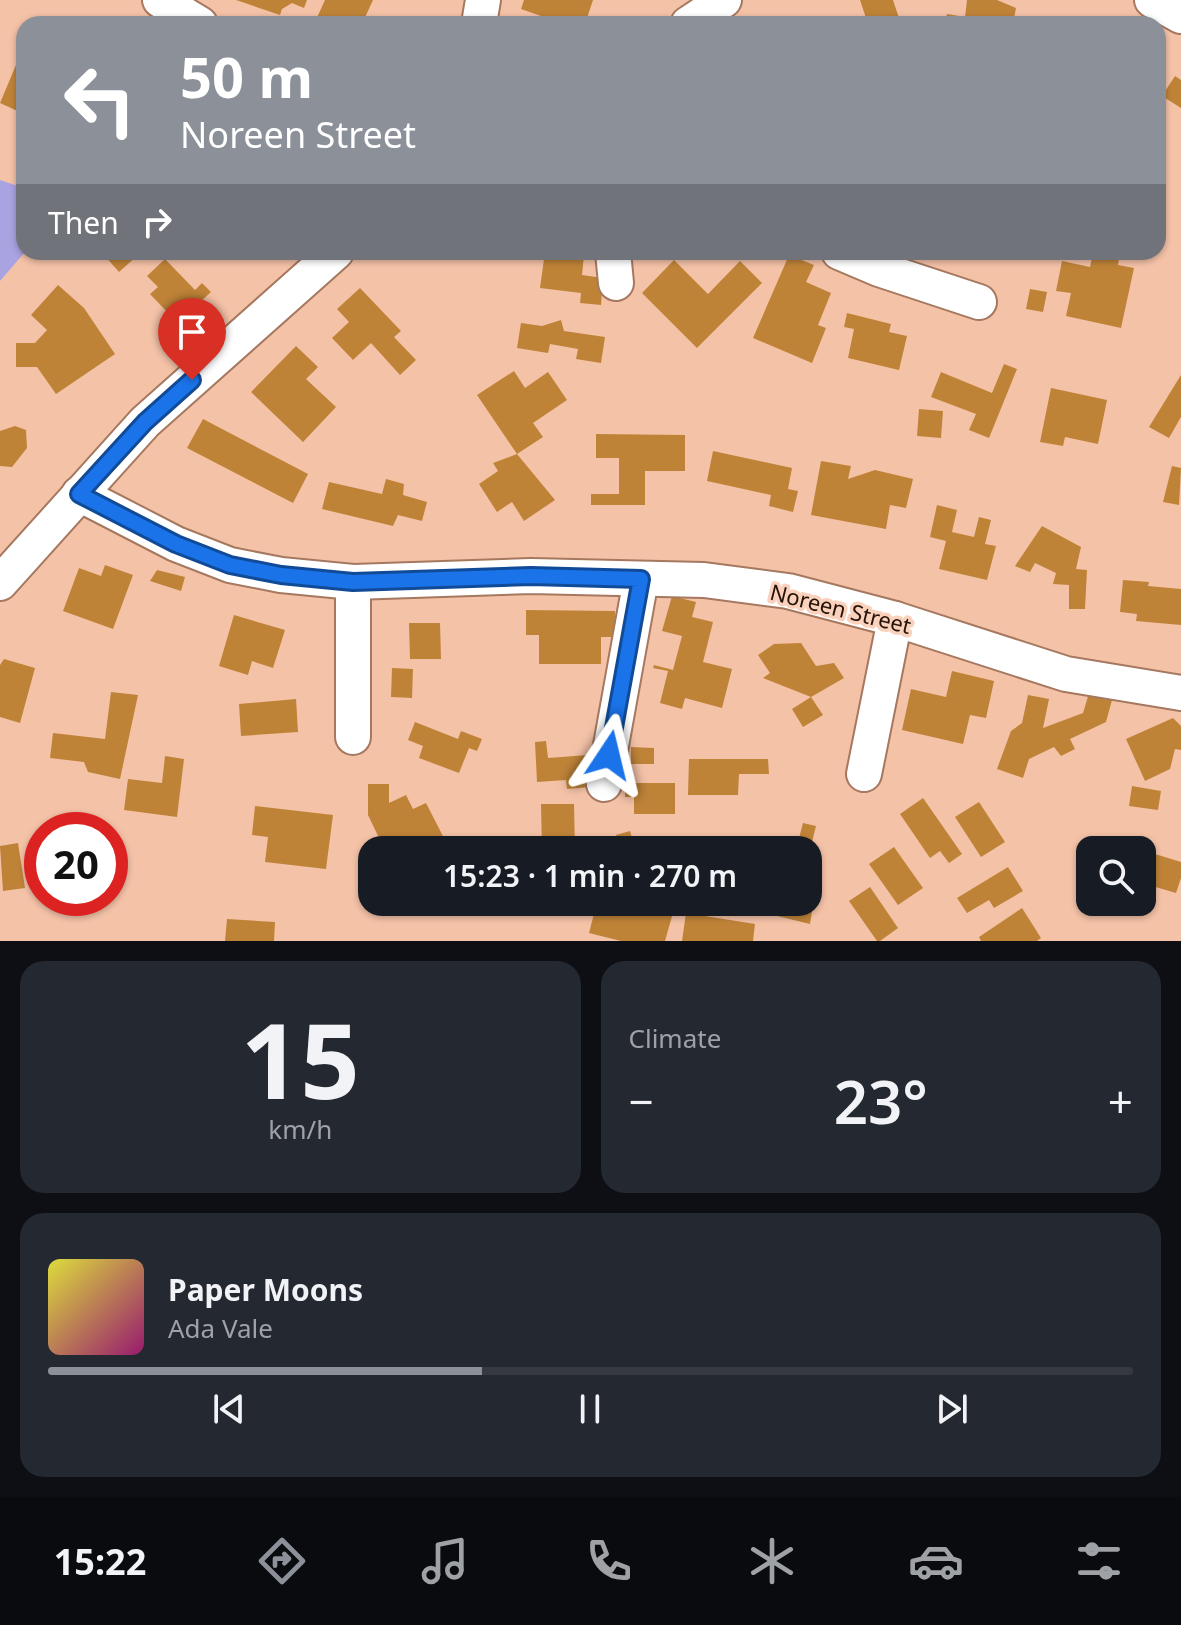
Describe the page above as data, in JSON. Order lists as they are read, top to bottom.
{
  "streets": {
    "street": ["Noreen Street"]
  },
  "page": {
    "turn": ["50 m", "Noreen Street"],
    "then": "Then",
    "limit": "20",
    "trip": "15:23 · 1 min · 270 m",
    "tile": [
      ["15", "km/h"],
      "Climate"
    ],
    "heat": ["−", "23°", "+"],
    "song": ["Paper Moons", "Ada Vale"],
    "tabs": "15:22"
  }
}
